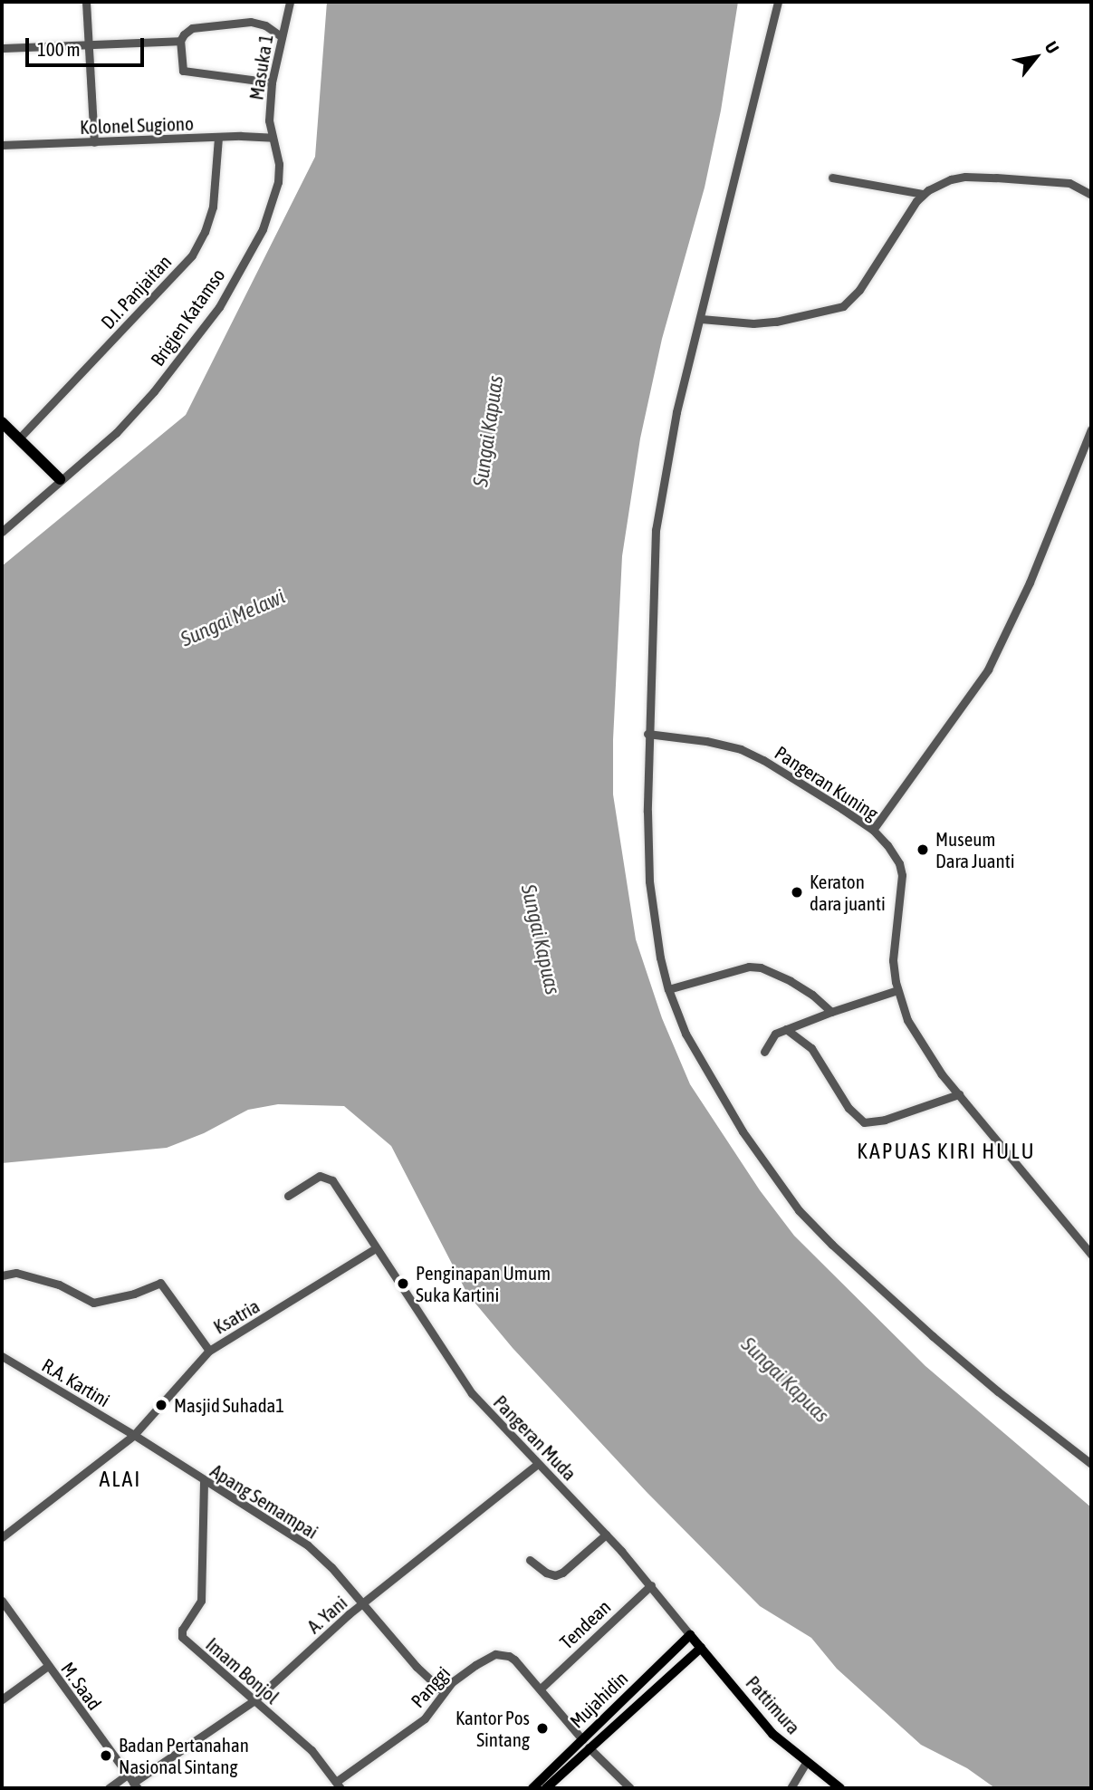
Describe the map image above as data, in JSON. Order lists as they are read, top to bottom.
{
  "streets": {
    "main road": ["Mujahidin", "Pattimura"],
    "street": [
      "Masuka 1",
      "Kolonel Sugiono",
      "D.I. Panjaitan",
      "Brigjen Katamso",
      "Pangeran Kuning",
      "Ksatria",
      "R.A. Kartini",
      "Pangeran Muda",
      "Apang Semampai",
      "A. Yani",
      "Tendean",
      "Imam Bonjol",
      "M. Saad",
      "Panggi"
    ]
  },
  "crossings": [
    ["Masuka 1", "Kolonel Sugiono"],
    ["Masuka 1", "Brigjen Katamso"],
    ["Kolonel Sugiono", "D.I. Panjaitan"],
    ["Kolonel Sugiono", "Brigjen Katamso"],
    ["Ksatria", "R.A. Kartini"],
    ["Ksatria", "Pangeran Muda"],
    ["Ksatria", "Apang Semampai"],
    ["R.A. Kartini", "Apang Semampai"],
    ["Pangeran Muda", "A. Yani"],
    ["Pangeran Muda", "Tendean"],
    ["Pangeran Muda", "Mujahidin"],
    ["Pangeran Muda", "Pattimura"],
    ["Apang Semampai", "A. Yani"],
    ["Apang Semampai", "Imam Bonjol"],
    ["Apang Semampai", "Panggi"],
    ["A. Yani", "Imam Bonjol"],
    ["A. Yani", "M. Saad"],
    ["Tendean", "Panggi"],
    ["Imam Bonjol", "Panggi"],
    ["Mujahidin", "Pattimura"]
  ],
  "districts": ["KAPUAS KIRI HULU", "ALAI"],
  "water": ["Sungai Kapuas", "Sungai Melawi"],
  "places": [
    "Museum Dara Juanti",
    "Keraton dara juanti",
    "Penginapan Umum Suka Kartini",
    "Masjid Suhada1",
    "Kantor Pos Sintang",
    "Badan Pertanahan Nasional Sintang"
  ],
  "scale_bar": "100 m",
  "north": "top right"
}
